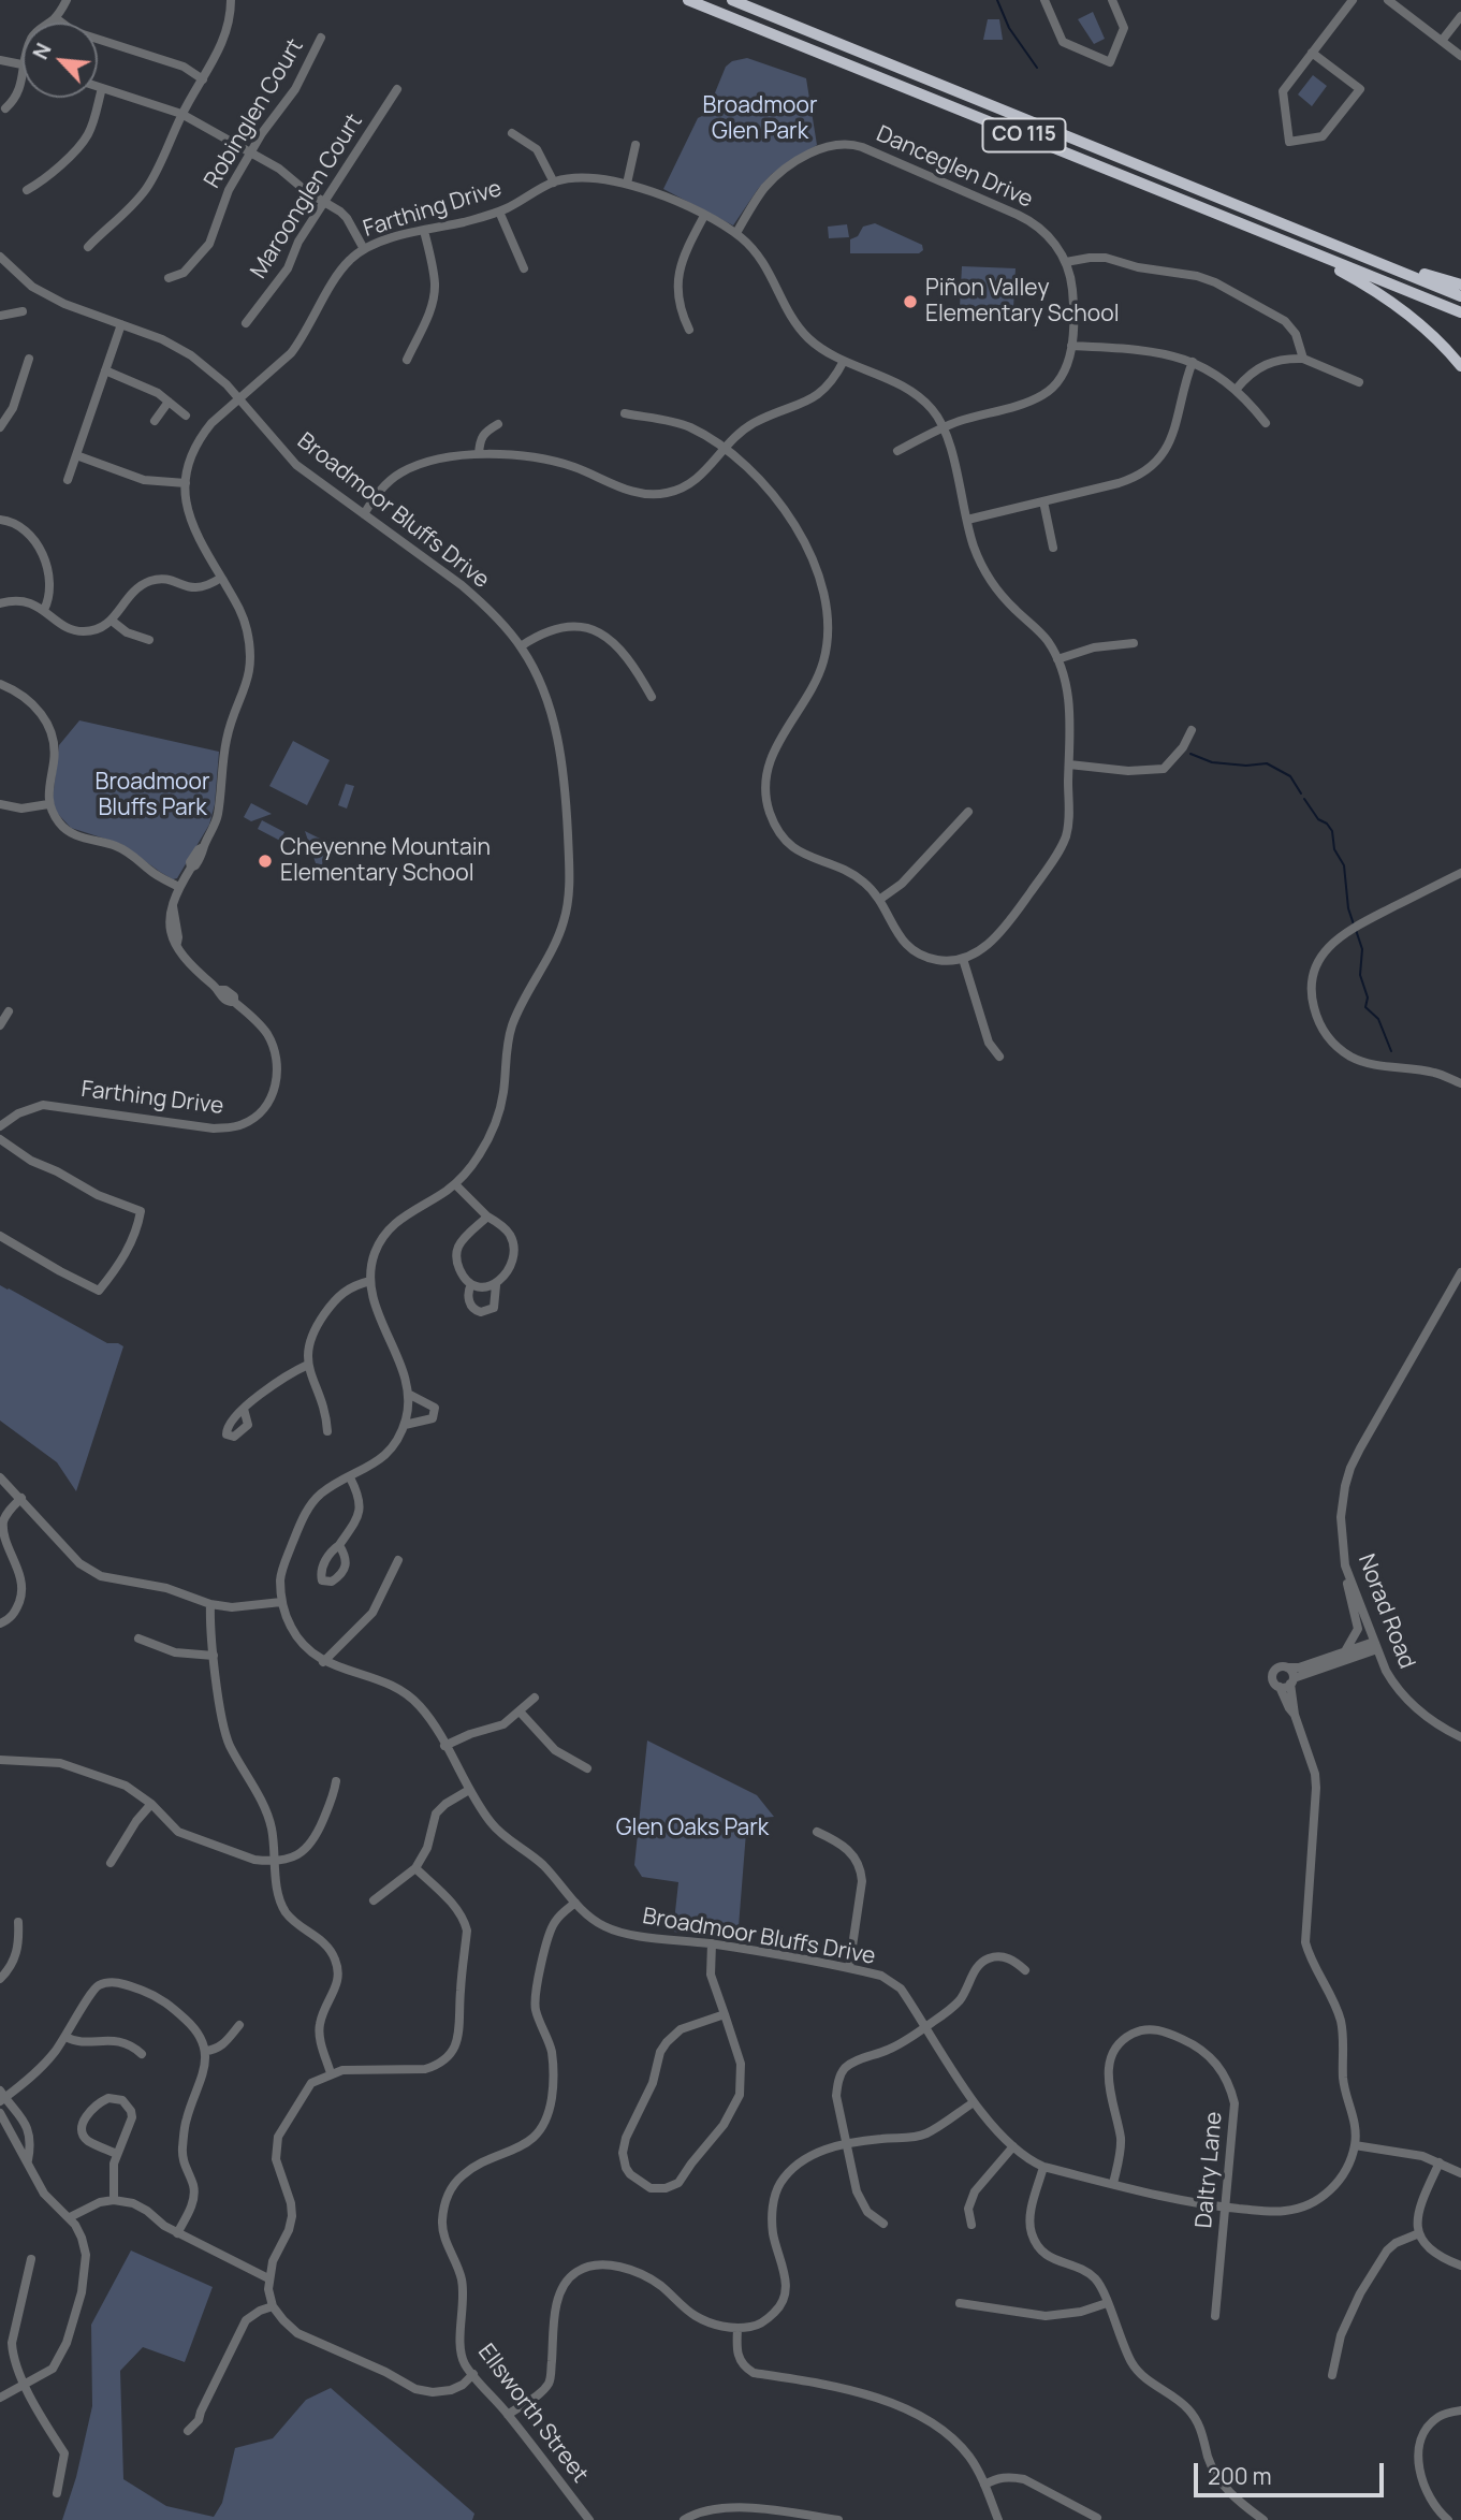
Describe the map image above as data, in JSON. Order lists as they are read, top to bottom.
{
  "streets": {
    "highway": ["CO 115"],
    "street": [
      "Robinglen Court",
      "Danceglen Drive",
      "Maroonglen Court",
      "Farthing Drive",
      "Broadmoor Bluffs Drive",
      "Norad Road",
      "Daltry Lane",
      "Ellsworth Street"
    ]
  },
  "crossings": [
    ["Danceglen Drive", "Farthing Drive"],
    ["Farthing Drive", "Broadmoor Bluffs Drive"],
    ["Broadmoor Bluffs Drive", "Daltry Lane"],
    ["Broadmoor Bluffs Drive", "Ellsworth Street"]
  ],
  "parks": ["Broadmoor Glen Park", "Broadmoor Bluffs Park", "Glen Oaks Park"],
  "places": ["Piñon Valley Elementary School", "Cheyenne Mountain Elementary School"],
  "scale_bar": "200 m",
  "north": "top left"
}
